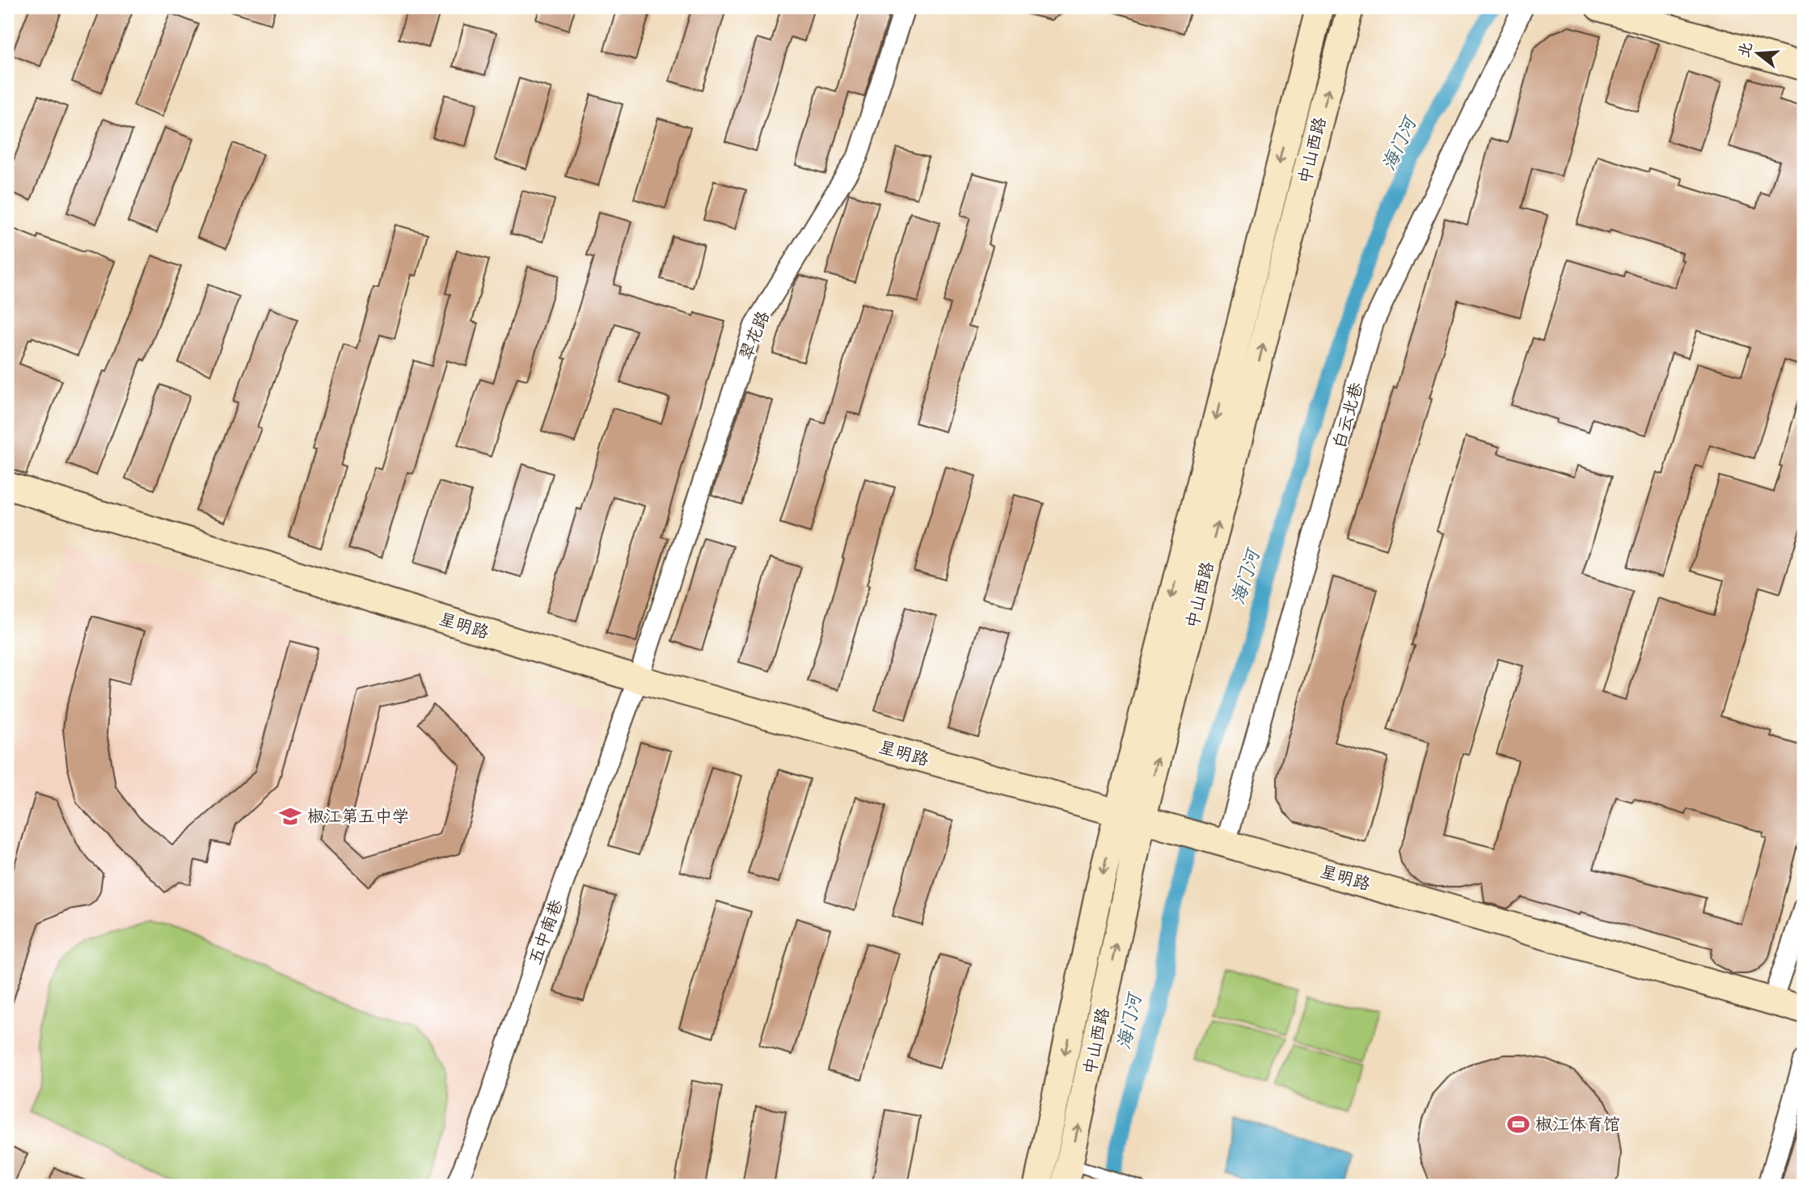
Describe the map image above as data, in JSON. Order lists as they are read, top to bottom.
{
  "streets": {
    "main road": ["中山西路", "星明路"],
    "street": ["翠花路", "白云北巷", "五中南巷"]
  },
  "crossings": [
    ["中山西路", "星明路"],
    ["翠花路", "星明路"],
    ["翠花路", "五中南巷"],
    ["白云北巷", "星明路"],
    ["星明路", "五中南巷"]
  ],
  "water": ["海门河"],
  "places": {
    "school or university": ["椒江第五中学"],
    "sports": ["椒江体育馆"]
  },
  "north": "left"
}
